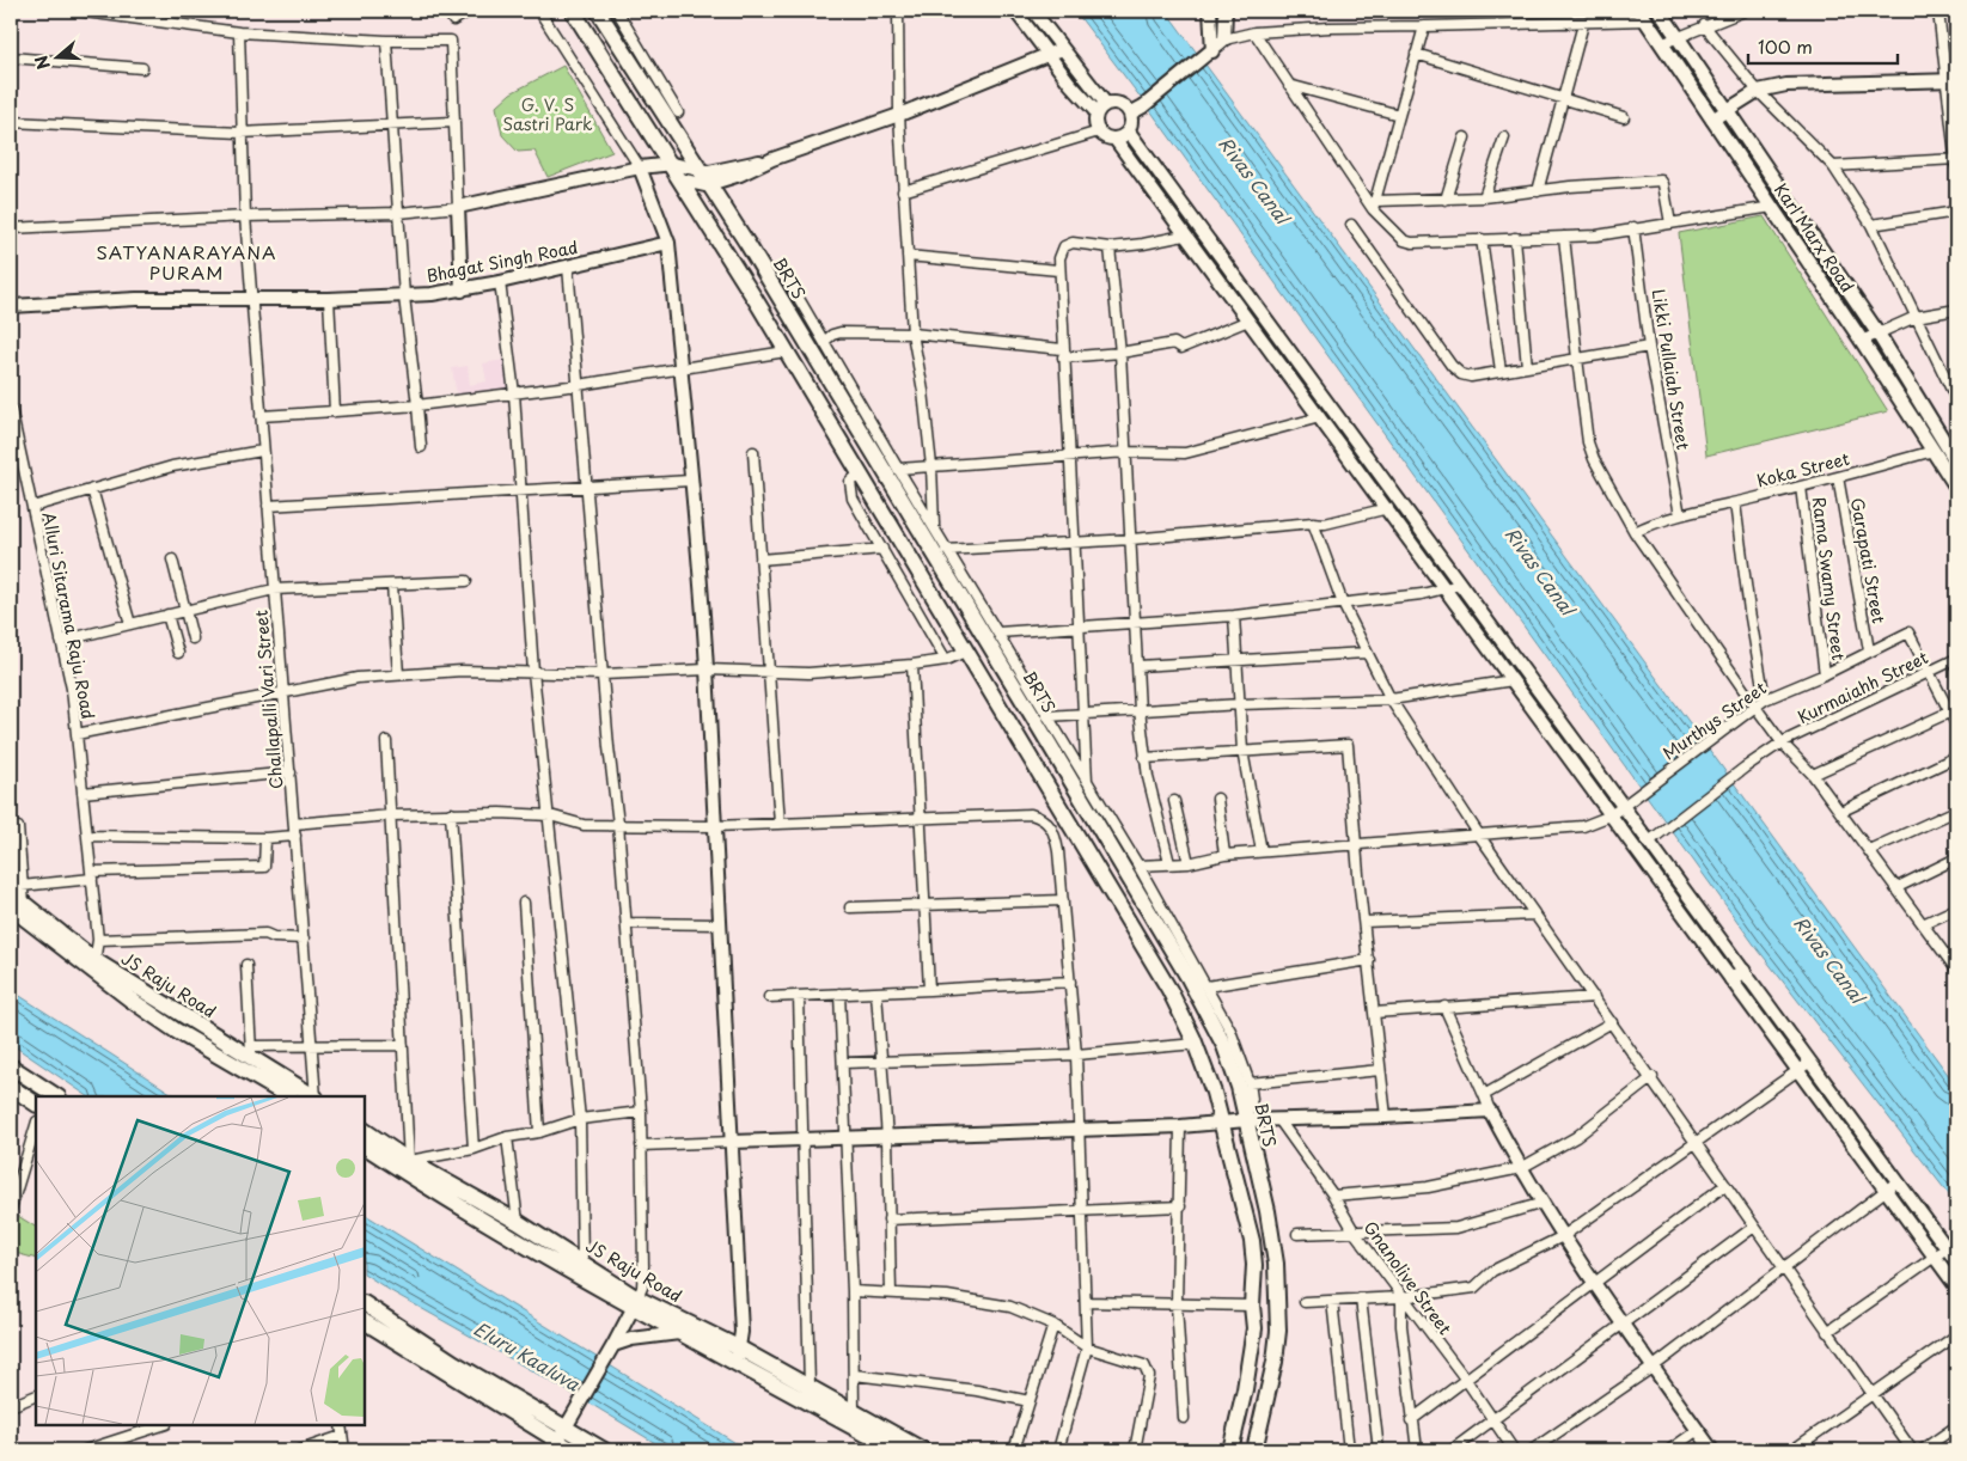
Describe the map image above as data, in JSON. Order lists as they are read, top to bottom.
{
  "streets": {
    "main road": ["Karl Marx Road", "BRTS", "JS Raju Road"],
    "street": [
      "Bhagat Singh Road",
      "Likki Pullaiah Street",
      "Koka Street",
      "Garapati Street",
      "Rama Swamy Street",
      "Alluri Sitarama Raju Road",
      "Kurmaiahh Street",
      "Challapalli Vari Street",
      "Murthys Street",
      "Gnanolive Street"
    ]
  },
  "crossings": [
    ["Karl Marx Road", "Koka Street"],
    ["Bhagat Singh Road", "Challapalli Vari Street"],
    ["Likki Pullaiah Street", "Koka Street"],
    ["Koka Street", "Garapati Street"],
    ["Koka Street", "Rama Swamy Street"],
    ["Garapati Street", "Murthys Street"],
    ["Rama Swamy Street", "Murthys Street"],
    ["Alluri Sitarama Raju Road", "JS Raju Road"],
    ["Kurmaiahh Street", "Murthys Street"]
  ],
  "districts": ["SATYANARAYANA PURAM"],
  "water": ["Rivas Canal", "Eluru Kaaluva"],
  "parks": ["G. V. S Sastri Park"],
  "scale_bar": "100 m",
  "north": "left"
}
